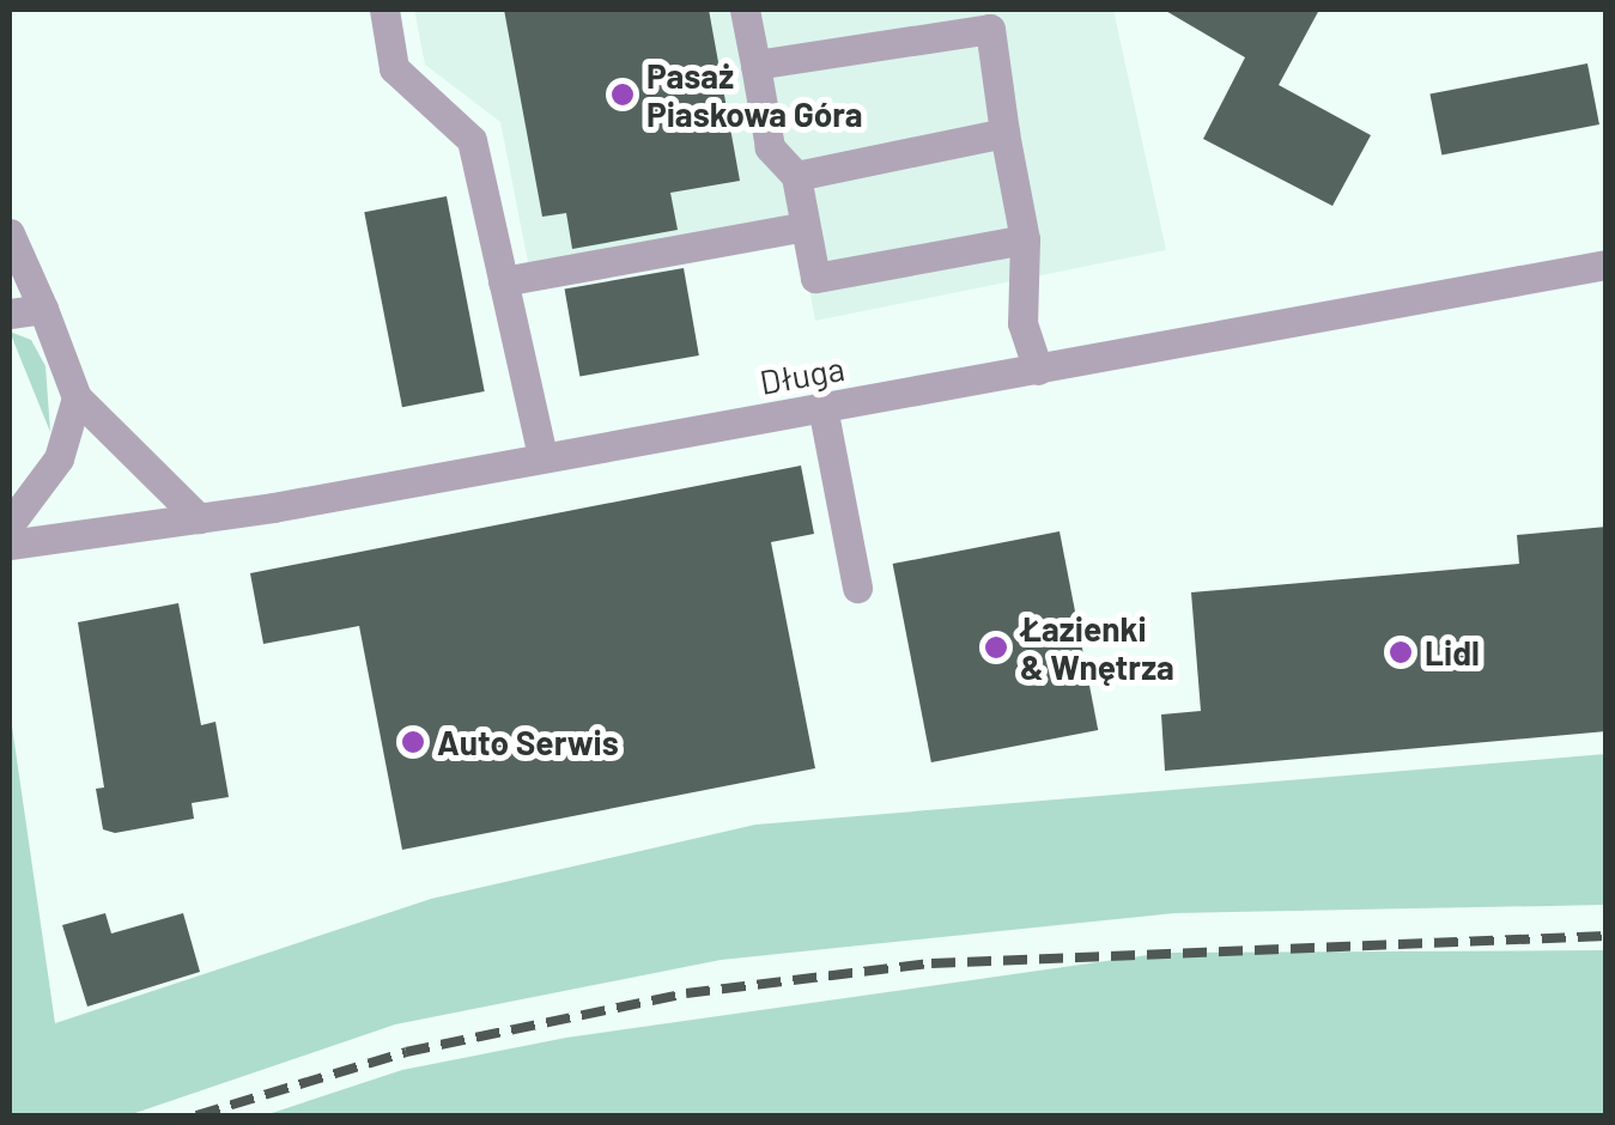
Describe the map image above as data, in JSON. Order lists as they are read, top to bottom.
{
  "streets": {
    "street": ["Długa"]
  },
  "places": [
    "Pasaż Piaskowa Góra",
    "Łazienki & Wnętrza",
    "Lidl",
    "Auto Serwis"
  ]
}
